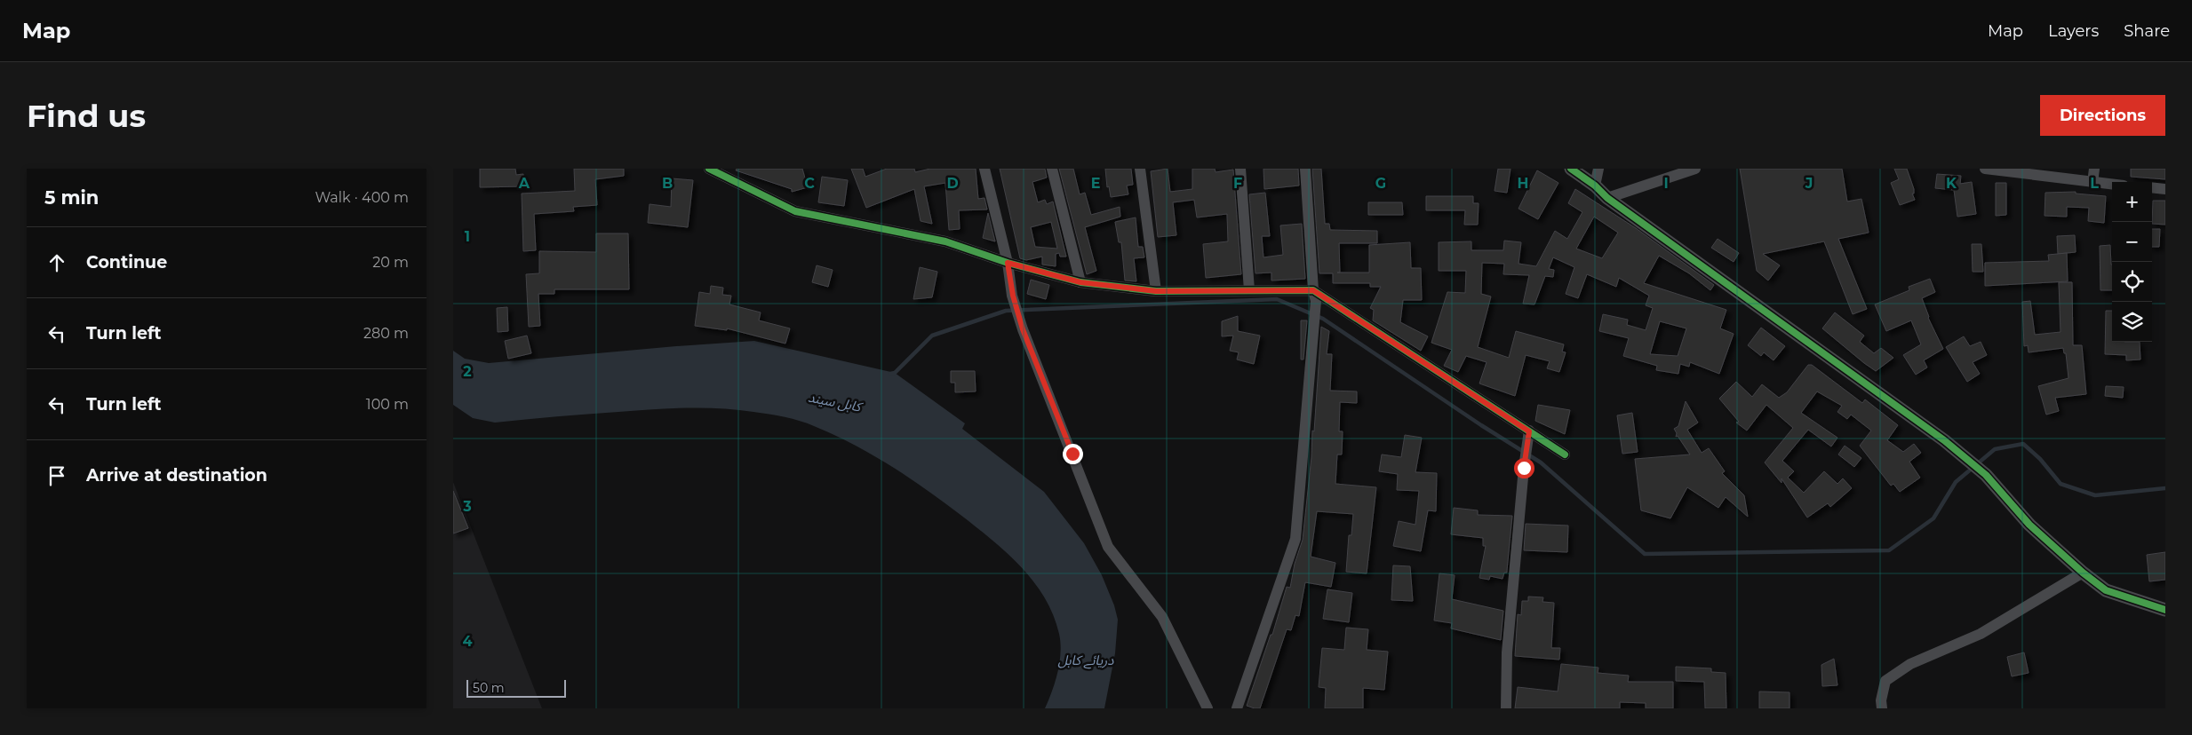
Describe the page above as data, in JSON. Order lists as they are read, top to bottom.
{
  "water": ["کابل سيند", "دریائے کابل"],
  "scale_bar": "50 m",
  "page": {
    "header": "Map",
    "nav": ["Map", "Layers", "Share"],
    "buttons": "Directions",
    "title": "Find us",
    "heading": ["5 min", "Walk · 400 m"],
    "map_buttons": ["+", "−"],
    "list": [
      ["Continue", "20 m"],
      ["Turn left", "280 m"],
      ["Turn left", "100 m"],
      "Arrive at destination"
    ],
    "scale": "50 m"
  },
  "grid": {
    "columns": [
      "A",
      "B",
      "C",
      "D",
      "E",
      "F",
      "G",
      "H",
      "I",
      "J",
      "K",
      "L"
    ],
    "rows": [
      "1",
      "2",
      "3",
      "4"
    ]
  }
}
